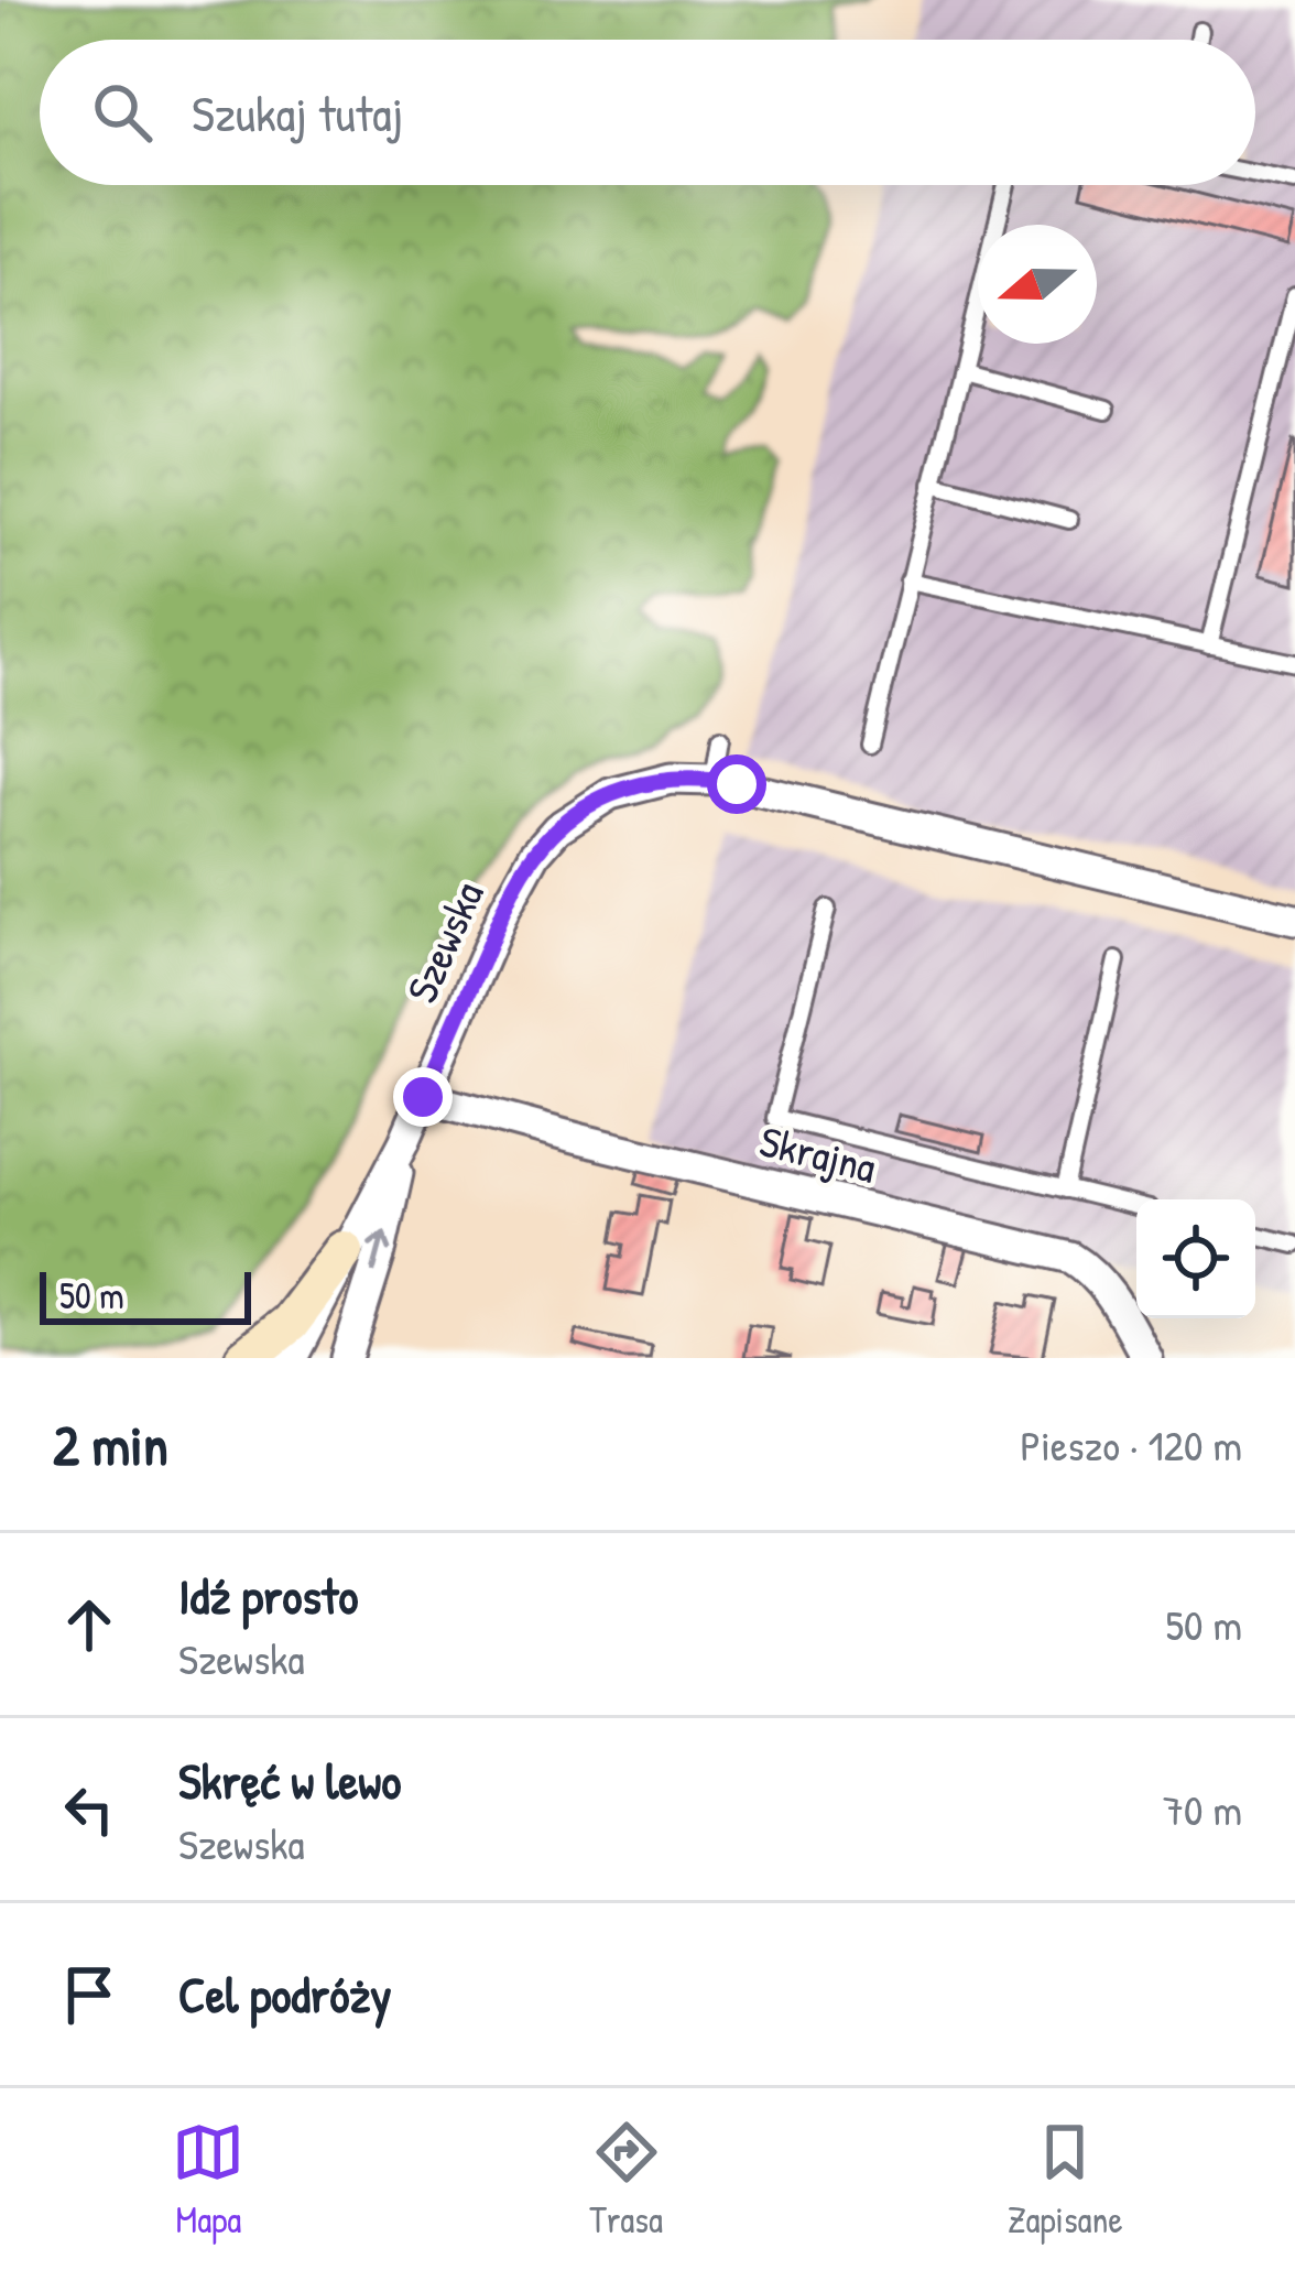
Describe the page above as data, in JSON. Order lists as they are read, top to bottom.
{
  "streets": {
    "street": ["Szewska", "Skrajna"]
  },
  "crossings": [
    ["Szewska", "Skrajna"]
  ],
  "scale_bar": "50 m",
  "north": "left",
  "page": {
    "search": "Szukaj tutaj",
    "scale": "50 m",
    "heading": ["2 min", "Pieszo · 120 m"],
    "list": [
      ["Idź prosto", "Szewska", "50 m"],
      ["Skręć w lewo", "Szewska", "70 m"],
      "Cel podróży"
    ],
    "nav": ["Mapa", "Trasa", "Zapisane"]
  }
}
